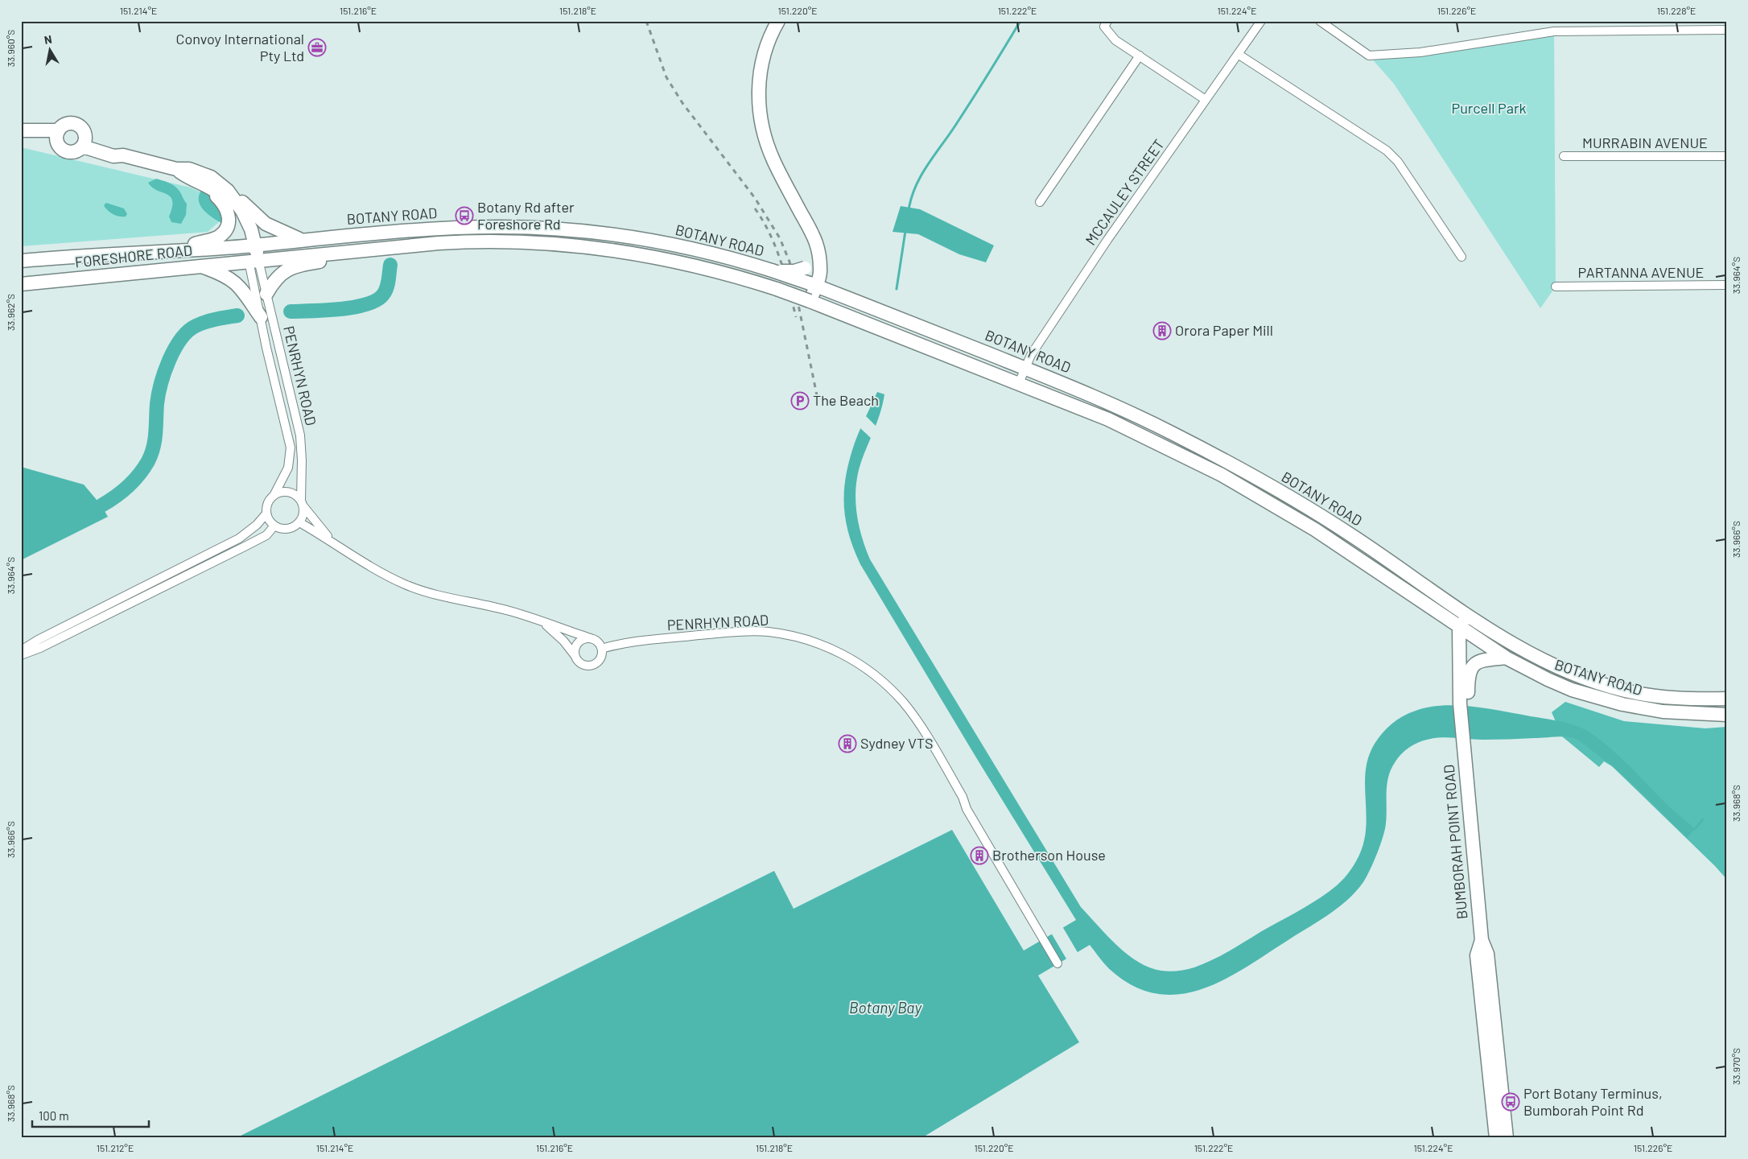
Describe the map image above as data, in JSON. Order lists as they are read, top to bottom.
{
  "streets": {
    "main road": ["BOTANY ROAD", "FORESHORE ROAD", "BUMBORAH POINT ROAD"],
    "street": [
      "MURRABIN AVENUE",
      "MCCAULEY STREET",
      "PARTANNA AVENUE",
      "PENRHYN ROAD"
    ]
  },
  "crossings": [
    ["MCCAULEY STREET", "BOTANY ROAD"],
    ["BOTANY ROAD", "FORESHORE ROAD"],
    ["BOTANY ROAD", "PENRHYN ROAD"],
    ["BOTANY ROAD", "BUMBORAH POINT ROAD"],
    ["FORESHORE ROAD", "PENRHYN ROAD"]
  ],
  "water": ["Botany Bay"],
  "parks": ["Purcell Park"],
  "places": {
    "office": ["Convoy International Pty Ltd"],
    "bus stop": ["Botany Rd after Foreshore Rd", "Port Botany Terminus, Bumborah Point Rd"],
    "building": ["Orora Paper Mill", "Sydney VTS", "Brotherson House"],
    "parking": ["The Beach"]
  },
  "scale_bar": "100 m",
  "north": "top",
  "coordinates": [
    "151.214°E",
    "151.216°E",
    "151.218°E",
    "151.220°E",
    "151.222°E",
    "151.224°E",
    "151.226°E",
    "151.228°E",
    "33.960°S",
    "33.964°S",
    "33.962°S",
    "33.966°S",
    "33.968°S",
    "33.970°S",
    "151.212°E"
  ]
}
